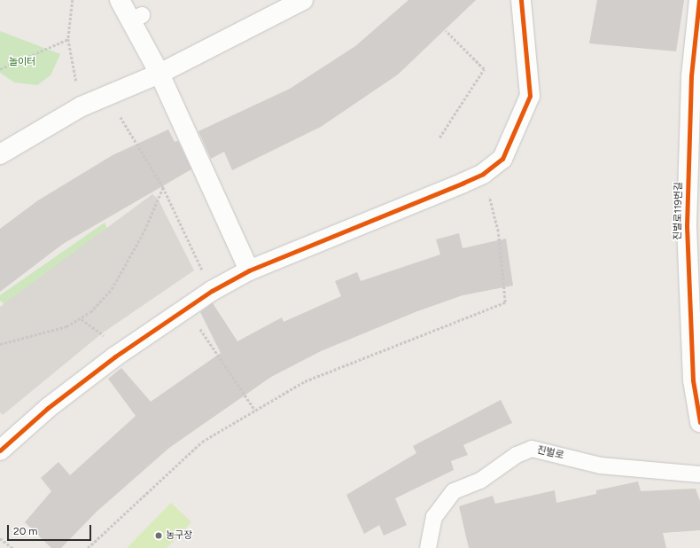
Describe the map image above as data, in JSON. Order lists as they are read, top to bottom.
{
  "streets": {
    "street": ["진벌로119번길"],
    "lane": ["진벌로"]
  },
  "parks": ["놀이터"],
  "places": ["농구장"],
  "scale_bar": "20 m"
}
